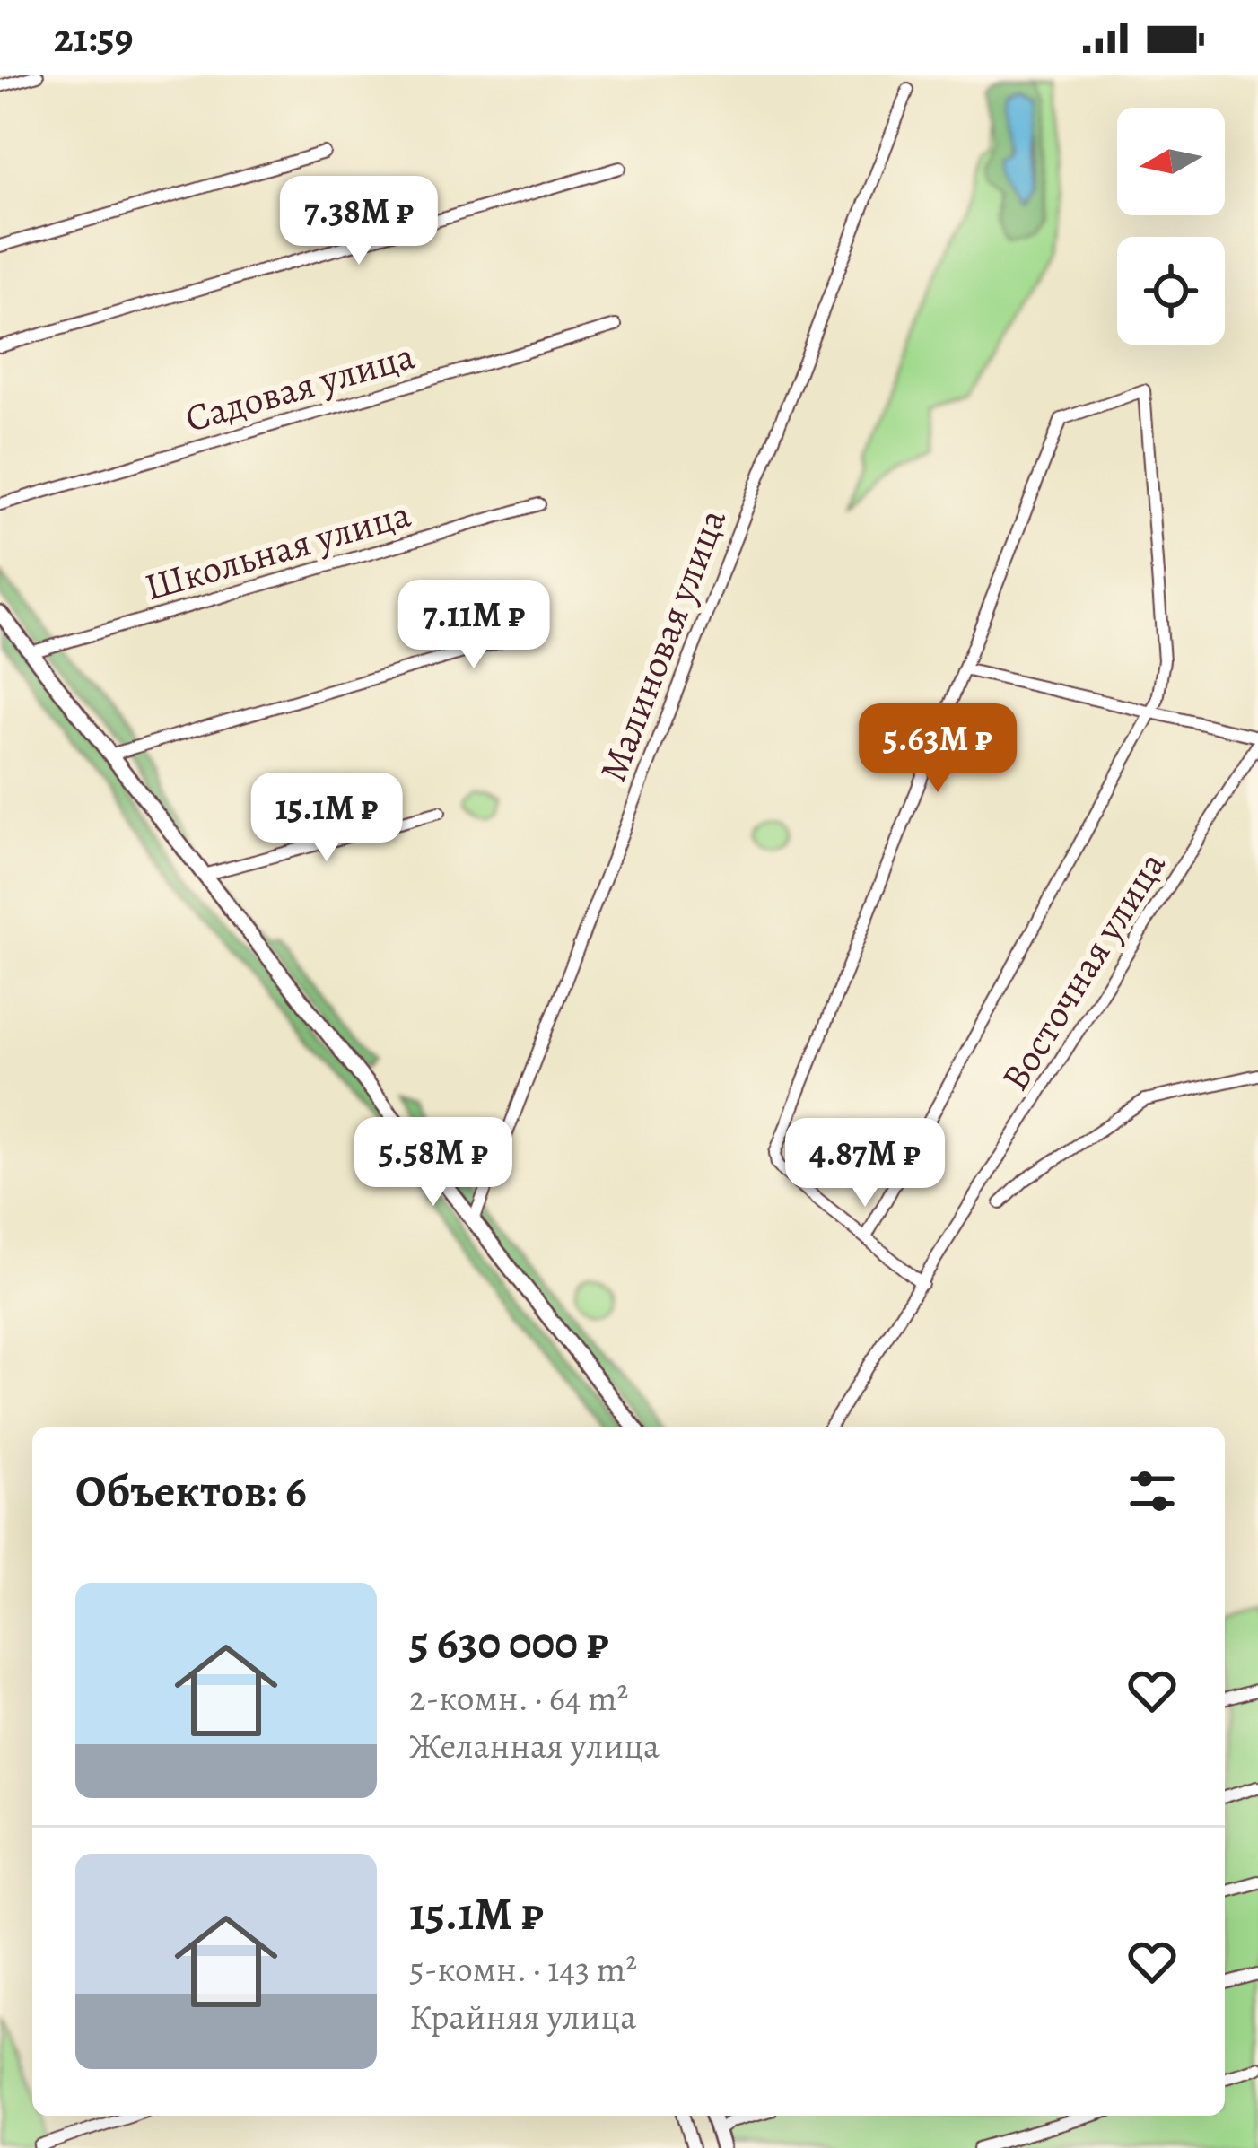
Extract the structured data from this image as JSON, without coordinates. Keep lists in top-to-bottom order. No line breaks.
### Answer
{"streets":{"street":["Садовая улица","Школьная улица","Малиновая улица","Восточная улица"]},"north":"left","page":{"status":"21:59","price":["7.38M ₽","7.11M ₽","5.63M ₽","15.1M ₽","5.58M ₽","4.87M ₽"],"heading":"Объектов: 6","list":[{"name":"5 630 000 ₽","note":"2-комн. · 64 m² · Желанная улица"},{"name":"15.1M ₽","note":"5-комн. · 143 m² · Крайняя улица"}]}}
